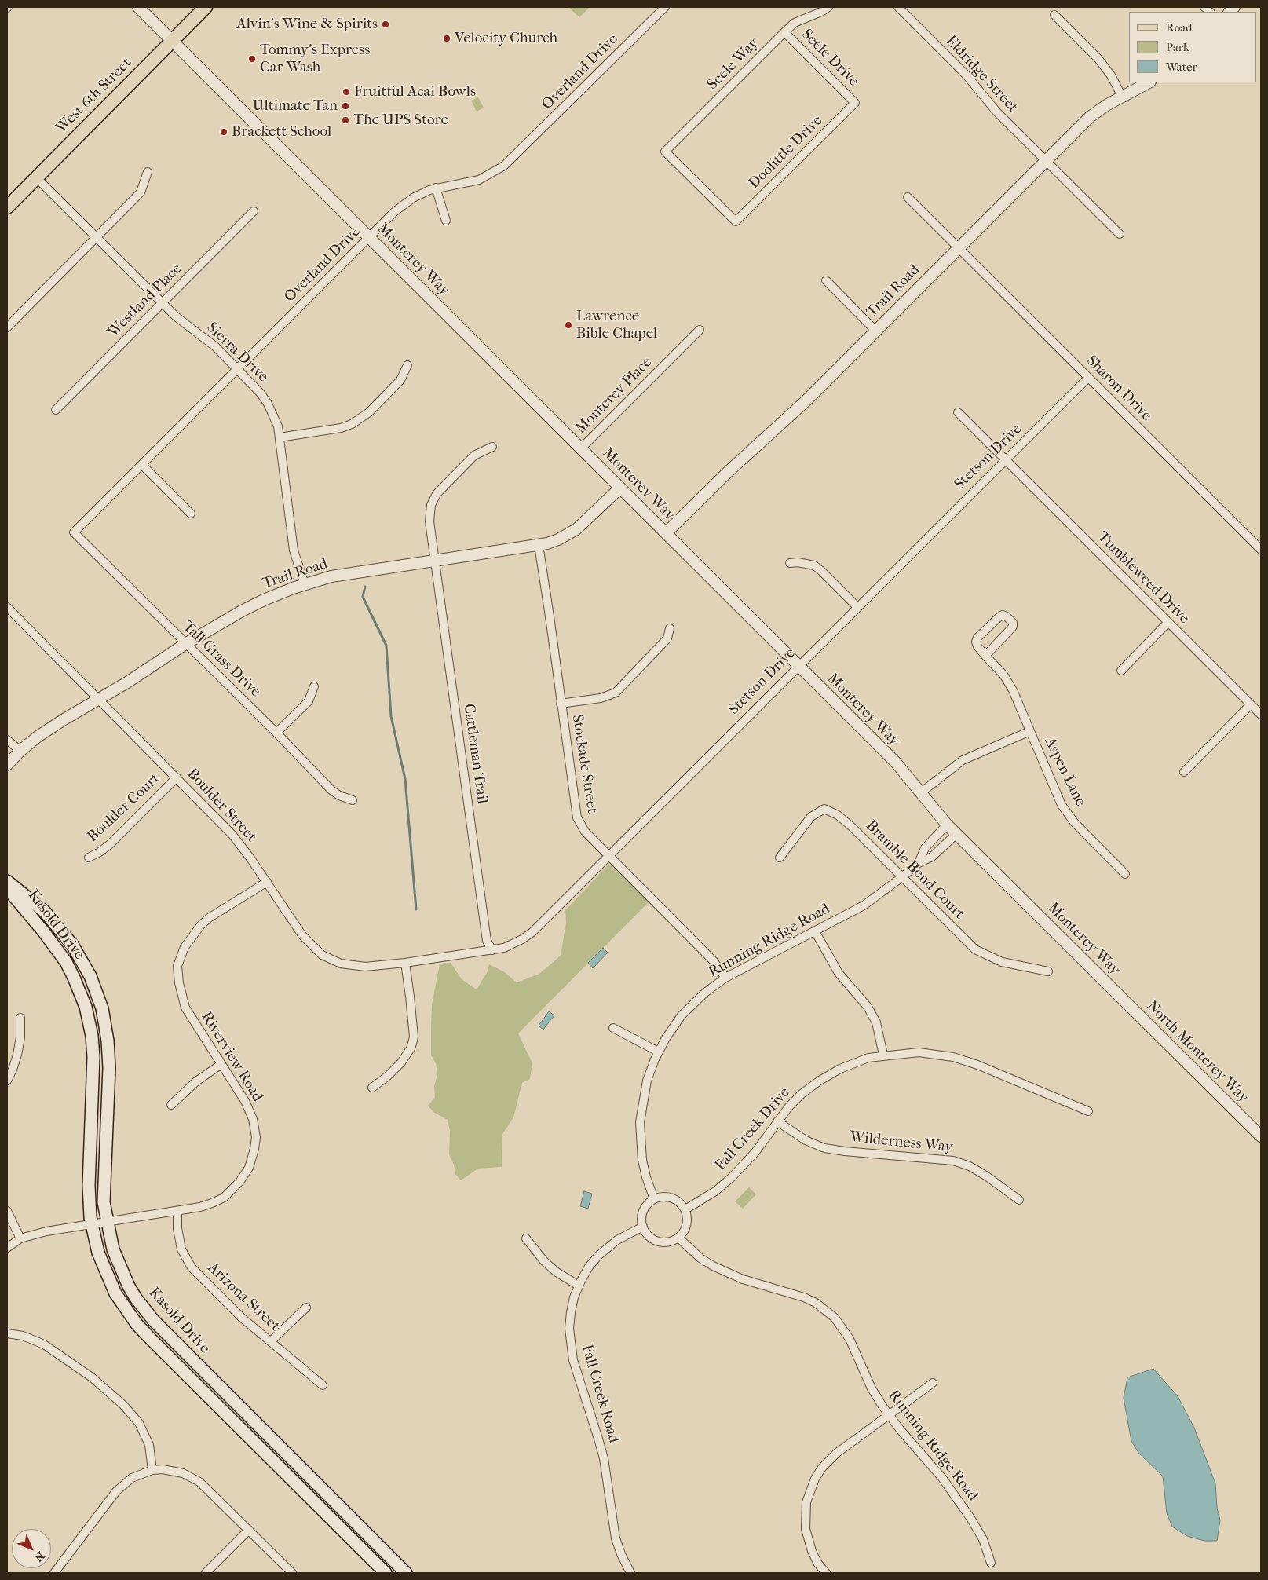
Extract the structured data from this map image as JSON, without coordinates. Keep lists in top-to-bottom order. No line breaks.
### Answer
{"streets":{"main road":["West 6th Street","Kasold Drive"],"street":["Seele Drive","Seele Way","Overland Drive","Eldridge Street","Doolittle Drive","Monterey Way","Trail Road","Westland Place","Sierra Drive","Sharon Drive","Monterey Place","Stetson Drive","Tumbleweed Drive","Tall Grass Drive","Cattleman Trail","Stockade Street","Aspen Lane","Boulder Street","Boulder Court","Bramble Bend Court","Running Ridge Road","North Monterey Way","Riverview Road","Fall Creek Drive","Wilderness Way","Arizona Street","Fall Creek Road"]},"crossings":[["Seele Drive","Seele Way"],["Seele Drive","Doolittle Drive"],["Seele Way","Doolittle Drive"],["Overland Drive","Monterey Way"],["Overland Drive","Sierra Drive"],["Overland Drive","Tall Grass Drive"],["Eldridge Street","Trail Road"],["West 6th Street","Monterey Way"],["West 6th Street","Sierra Drive"],["Monterey Way","Trail Road"],["Monterey Way","Monterey Place"],["Monterey Way","Stetson Drive"],["Monterey Way","Aspen Lane"],["Monterey Way","Running Ridge Road"],["Monterey Way","North Monterey Way"],["Trail Road","Sierra Drive"],["Trail Road","Sharon Drive"],["Trail Road","Tall Grass Drive"],["Trail Road","Cattleman Trail"],["Trail Road","Stockade Street"],["Trail Road","Boulder Street"],["Westland Place","Sierra Drive"],["Sharon Drive","Stetson Drive"],["Stetson Drive","Tumbleweed Drive"],["Stetson Drive","Cattleman Trail"],["Stetson Drive","Stockade Street"],["Stetson Drive","Boulder Street"],["Stockade Street","Running Ridge Road"],["Boulder Street","Boulder Court"],["Boulder Street","Riverview Road"],["Bramble Bend Court","Running Ridge Road"],["Kasold Drive","Riverview Road"],["Running Ridge Road","Fall Creek Drive"],["Running Ridge Road","Fall Creek Road"],["Riverview Road","Arizona Street"],["Fall Creek Drive","Wilderness Way"],["Fall Creek Drive","Fall Creek Road"]],"places":["Alvin's Wine & Spirits","Velocity Church","Tommy's Express Car Wash","Fruitful Acai Bowls","Ultimate Tan","The UPS Store","Brackett School","Lawrence Bible Chapel"],"legend":["Road","Park","Water"],"north":"bottom right"}
